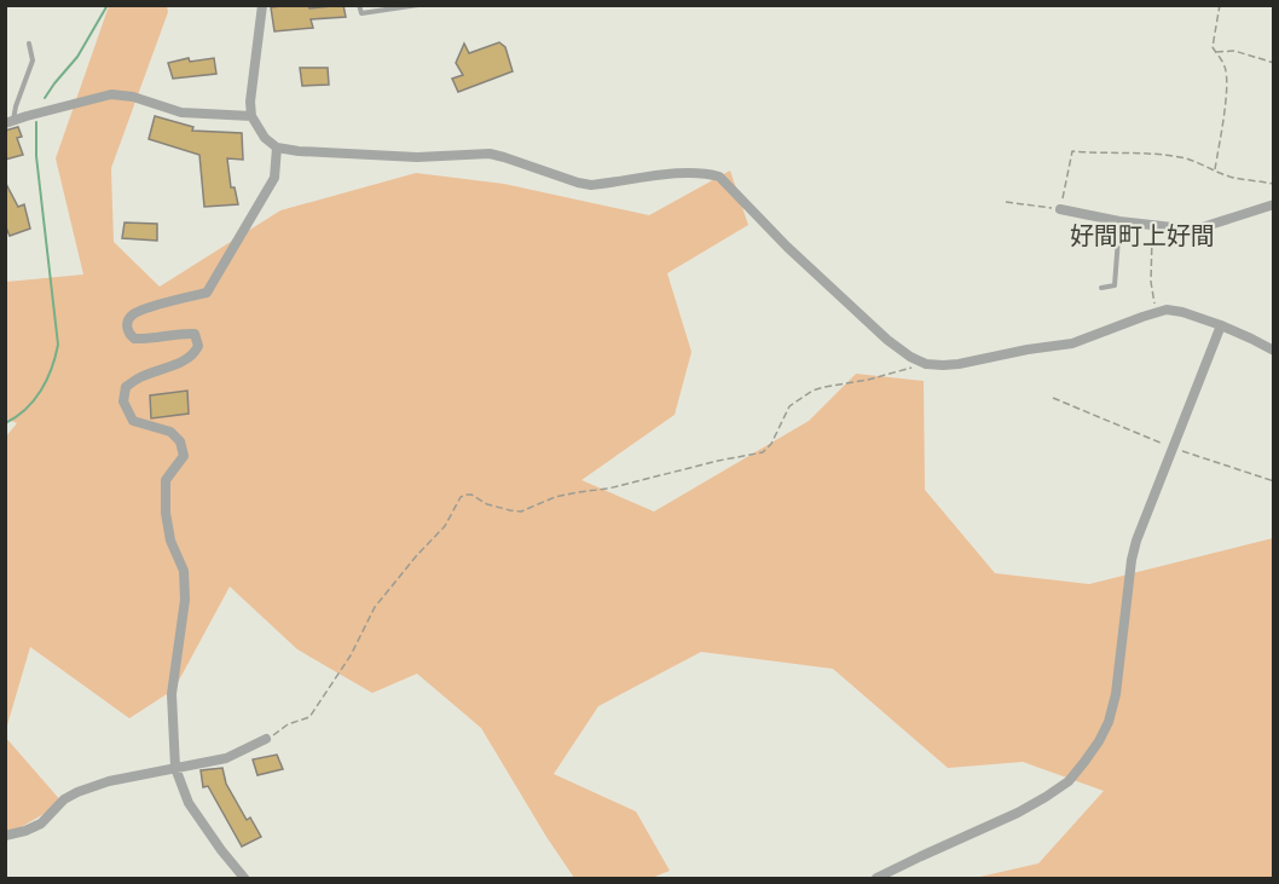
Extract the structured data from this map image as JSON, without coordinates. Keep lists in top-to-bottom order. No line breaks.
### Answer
{"districts":["好間町上好間"]}
